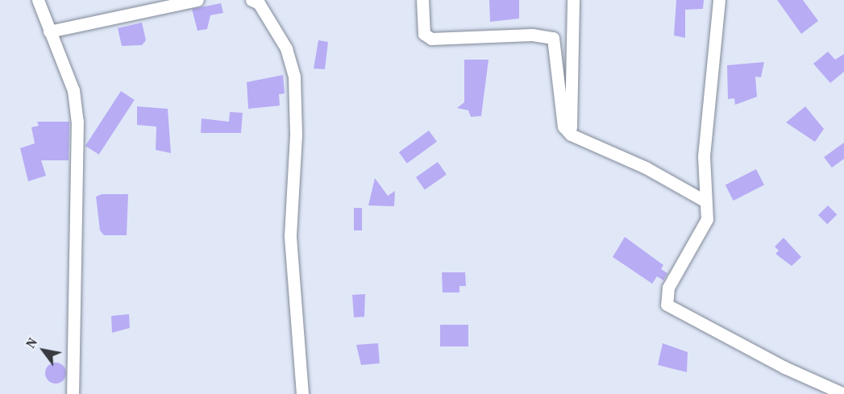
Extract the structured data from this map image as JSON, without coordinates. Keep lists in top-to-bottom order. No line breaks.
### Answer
{"north":"top left"}
